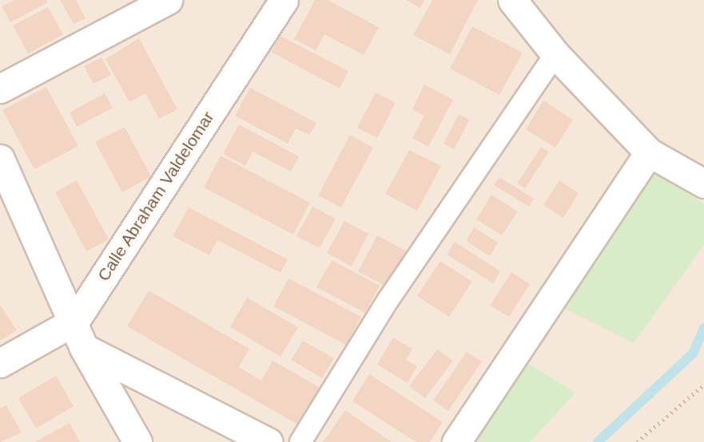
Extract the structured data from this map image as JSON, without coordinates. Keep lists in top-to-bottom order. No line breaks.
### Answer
{"streets":{"street":["Calle Abraham Valdelomar"]}}
